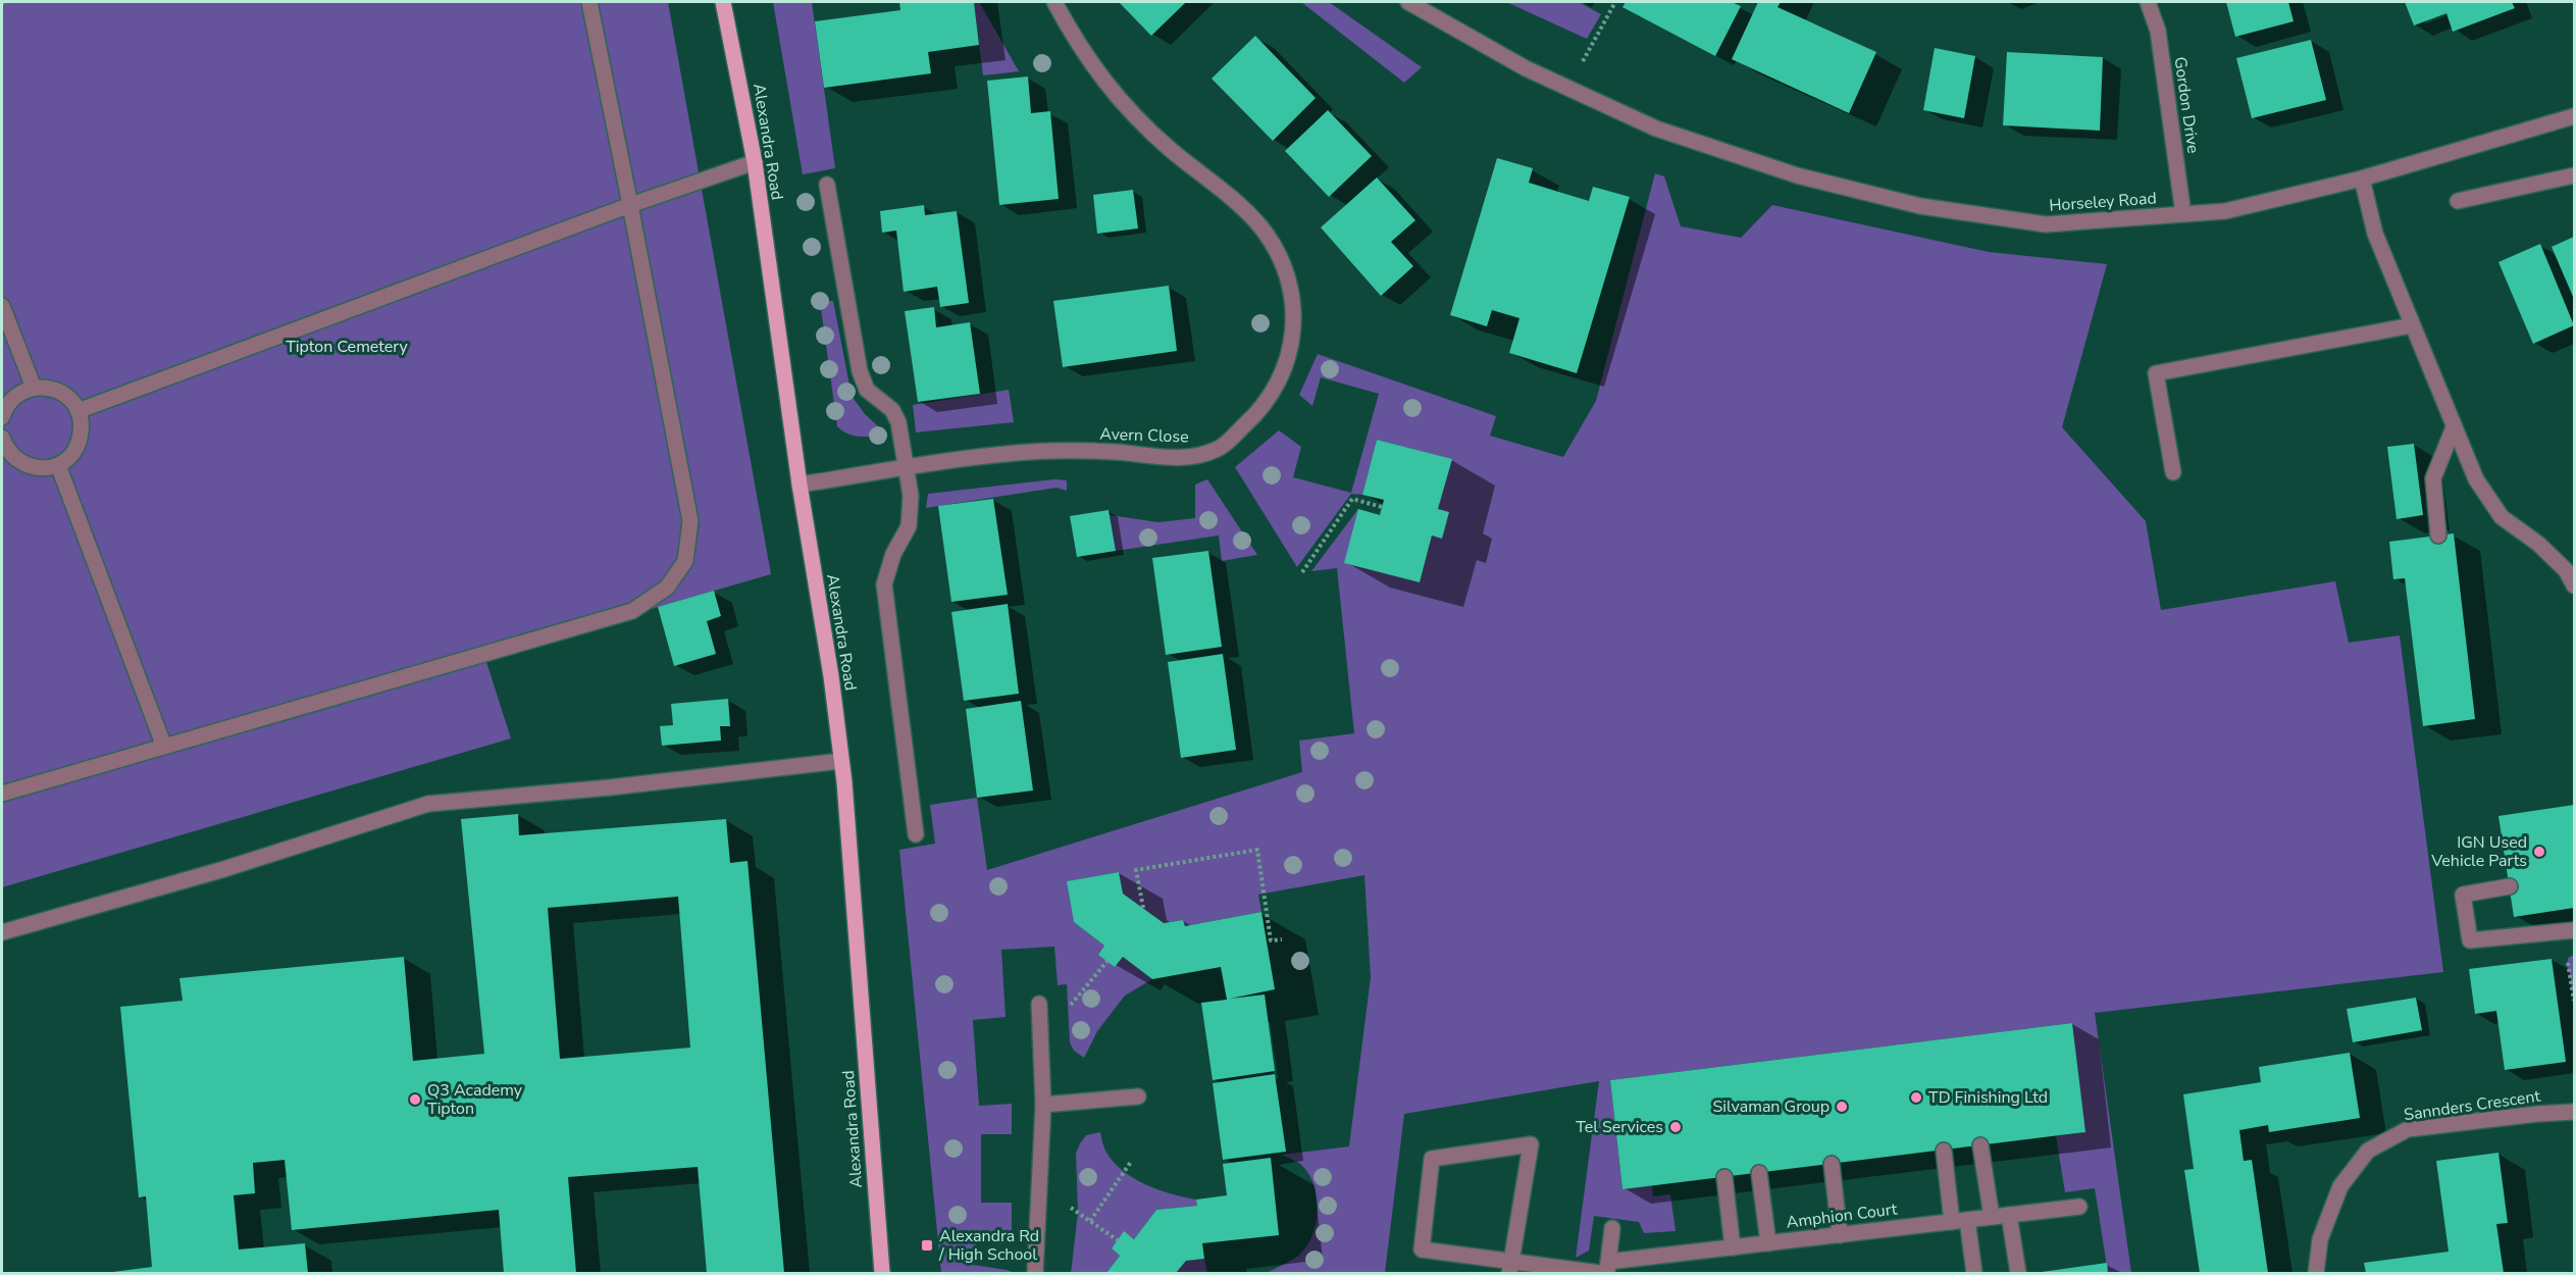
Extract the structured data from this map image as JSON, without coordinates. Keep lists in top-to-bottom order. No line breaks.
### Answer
{"streets":{"main road":["Alexandra Road"],"street":["Gordon Drive","Horseley Road","Avern Close","Sannders Crescent","Amphion Court"]},"crossings":[["Gordon Drive","Horseley Road"],["Alexandra Road","Avern Close"]],"parks":["Tipton Cemetery"],"places":{"other":["IGN Used Vehicle Parts","TD Finishing Ltd","Q3 Academy Tipton","Silvaman Group","Tel Services"],"transit":["Alexandra Rd / High School"]}}
